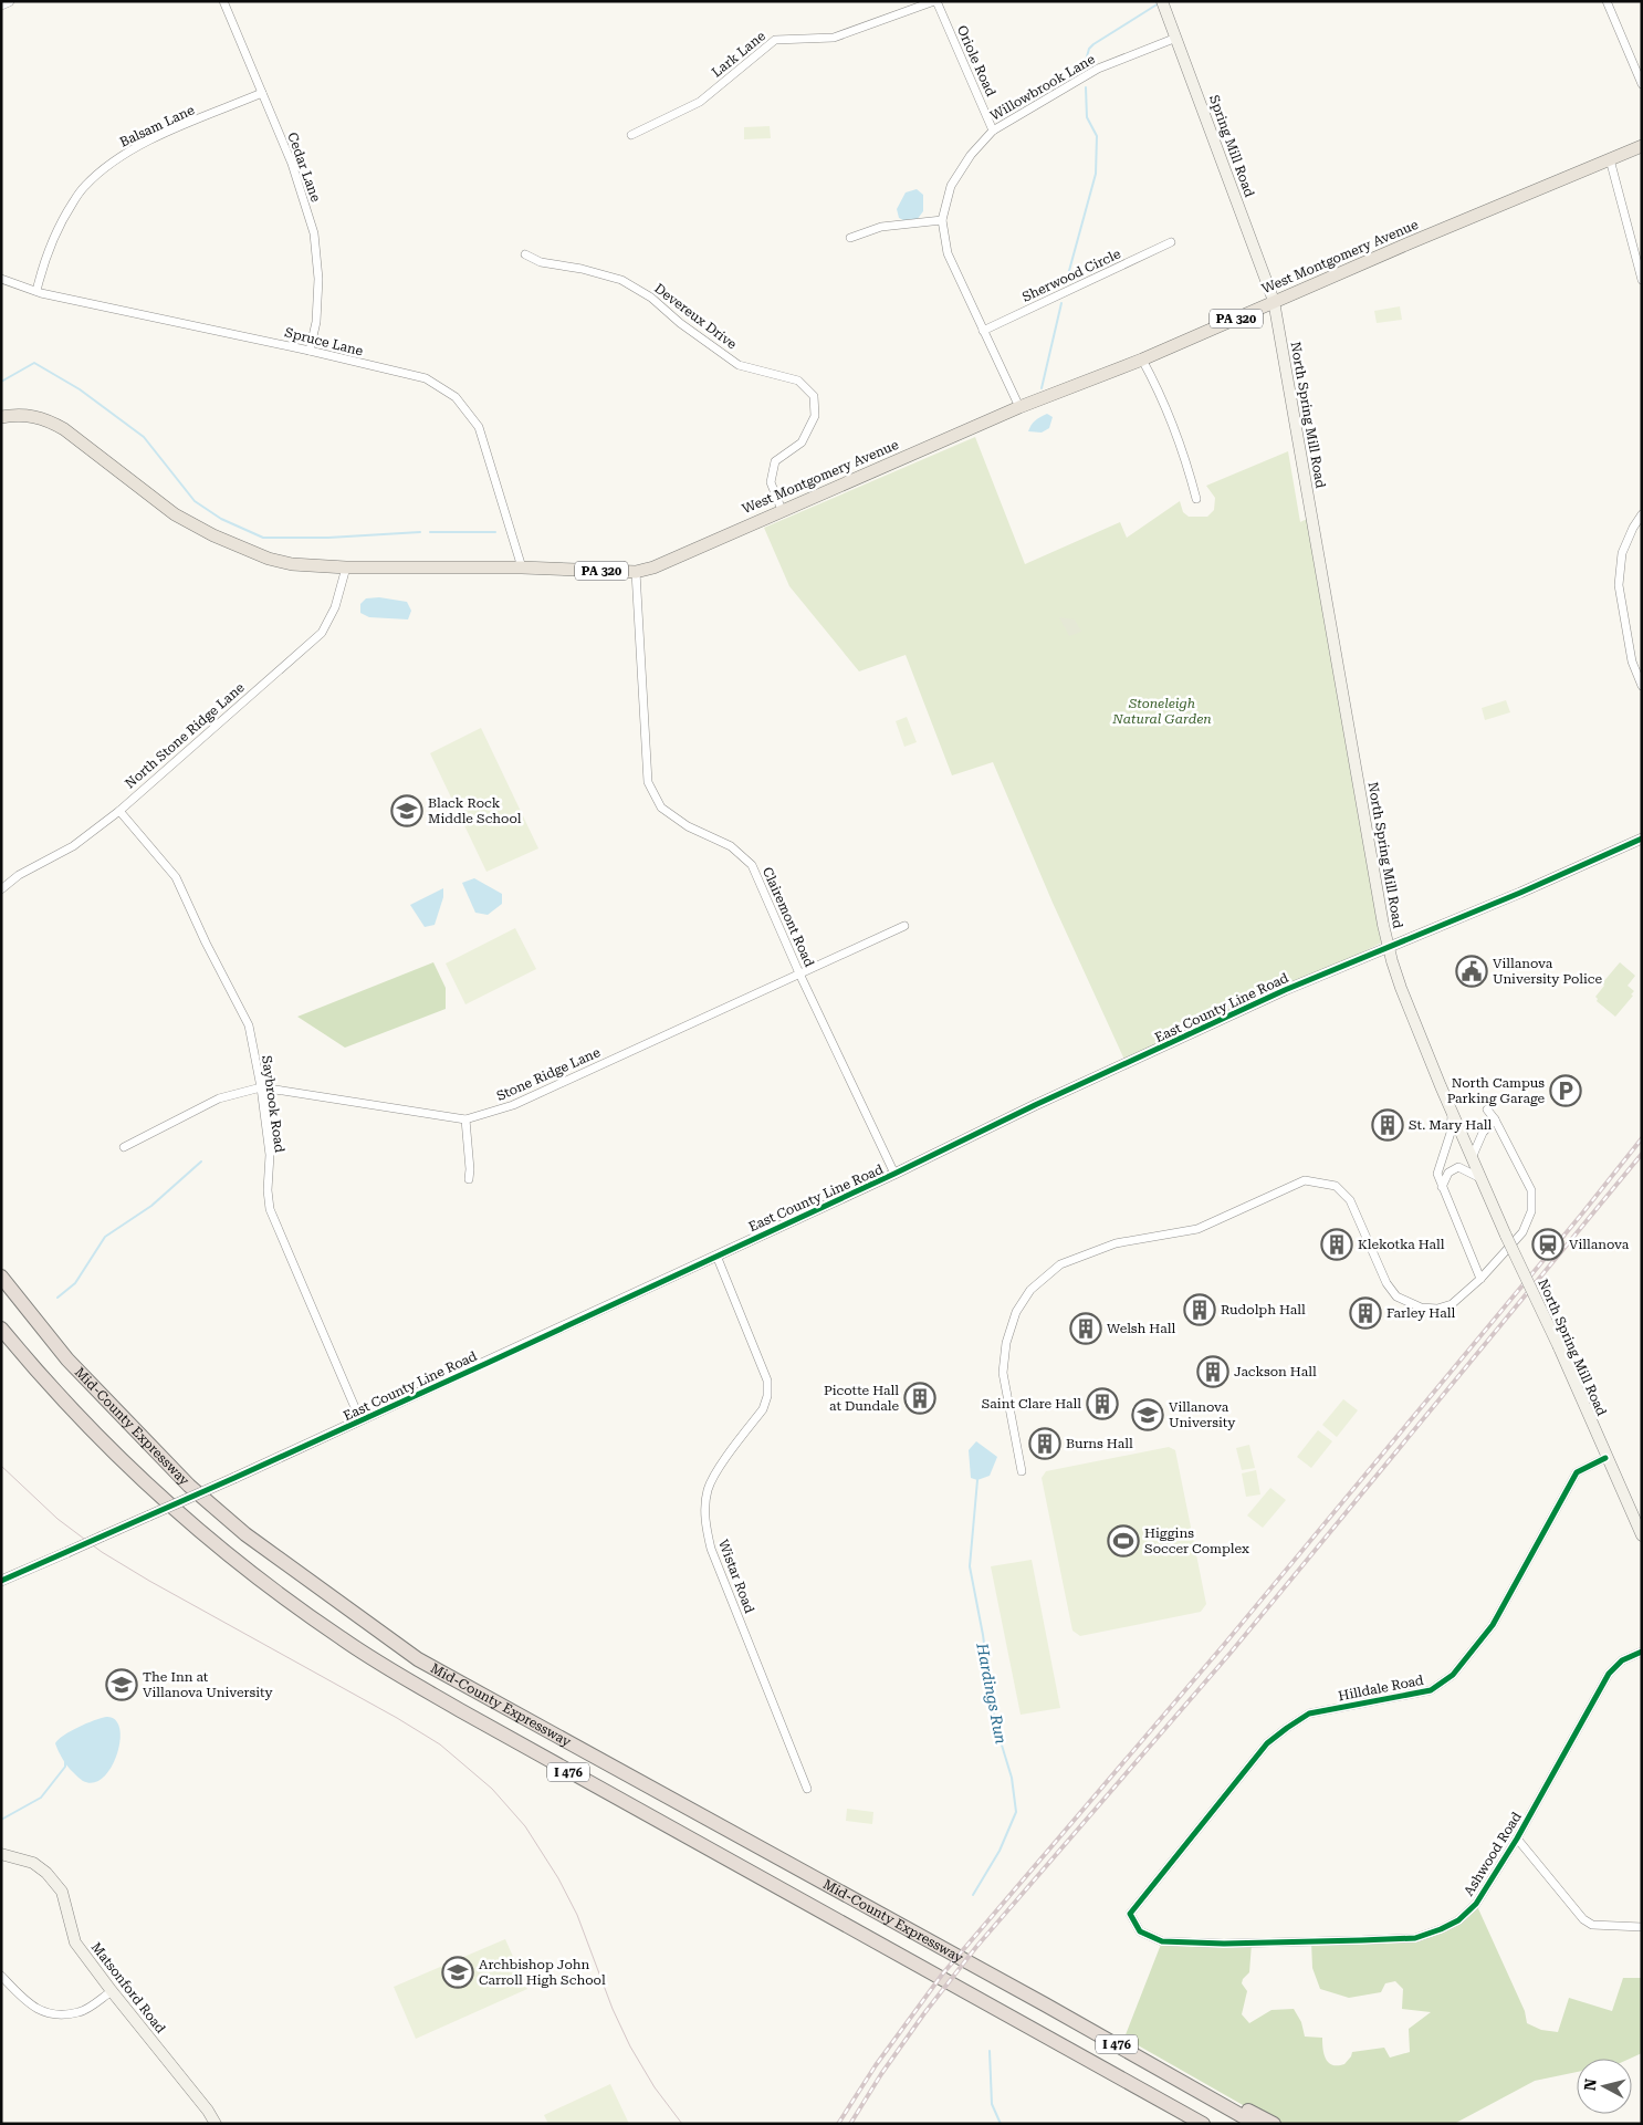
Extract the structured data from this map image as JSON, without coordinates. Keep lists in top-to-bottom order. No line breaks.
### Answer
{"streets":{"highway":["Mid-County Expressway","I 476"],"main road":["Spring Mill Road","West Montgomery Avenue","PA 320","North Spring Mill Road","Matsonford Road"],"street":["Lark Lane","Oriole Road","Willowbrook Lane","Balsam Lane","Cedar Lane","Sherwood Circle","Devereux Drive","Spruce Lane","North Stone Ridge Lane","Clairemont Road","East County Line Road","Stone Ridge Lane","Saybrook Road","Wistar Road","Hilldale Road","Ashwood Road"]},"crossings":[["Lark Lane","Oriole Road"],["Oriole Road","Willowbrook Lane"],["Willowbrook Lane","Spring Mill Road"],["Willowbrook Lane","West Montgomery Avenue"],["Willowbrook Lane","Sherwood Circle"],["Balsam Lane","Cedar Lane"],["Balsam Lane","Spruce Lane"],["Spring Mill Road","West Montgomery Avenue"],["Spring Mill Road","North Spring Mill Road"],["Cedar Lane","Spruce Lane"],["West Montgomery Avenue","Devereux Drive"],["West Montgomery Avenue","Spruce Lane"],["West Montgomery Avenue","North Spring Mill Road"],["West Montgomery Avenue","North Stone Ridge Lane"],["West Montgomery Avenue","Clairemont Road"],["North Spring Mill Road","East County Line Road"],["North Spring Mill Road","Hilldale Road"],["North Stone Ridge Lane","Saybrook Road"],["Clairemont Road","East County Line Road"],["Clairemont Road","Stone Ridge Lane"],["East County Line Road","Saybrook Road"],["East County Line Road","Wistar Road"],["Stone Ridge Lane","Saybrook Road"],["Hilldale Road","Ashwood Road"]],"water":["Hardings Run"],"parks":["Stoneleigh Natural Garden"],"places":{"school or university":["Black Rock Middle School","Villanova University","The Inn at Villanova University","Archbishop John Carroll High School"],"public building":["Villanova University Police"],"parking":["North Campus Parking Garage"],"building":["St. Mary Hall","Klekotka Hall","Rudolph Hall","Farley Hall","Welsh Hall","Jackson Hall","Picotte Hall at Dundale","Saint Clare Hall","Burns Hall"],"station":["Villanova"],"sports":["Higgins Soccer Complex"]},"north":"left"}
